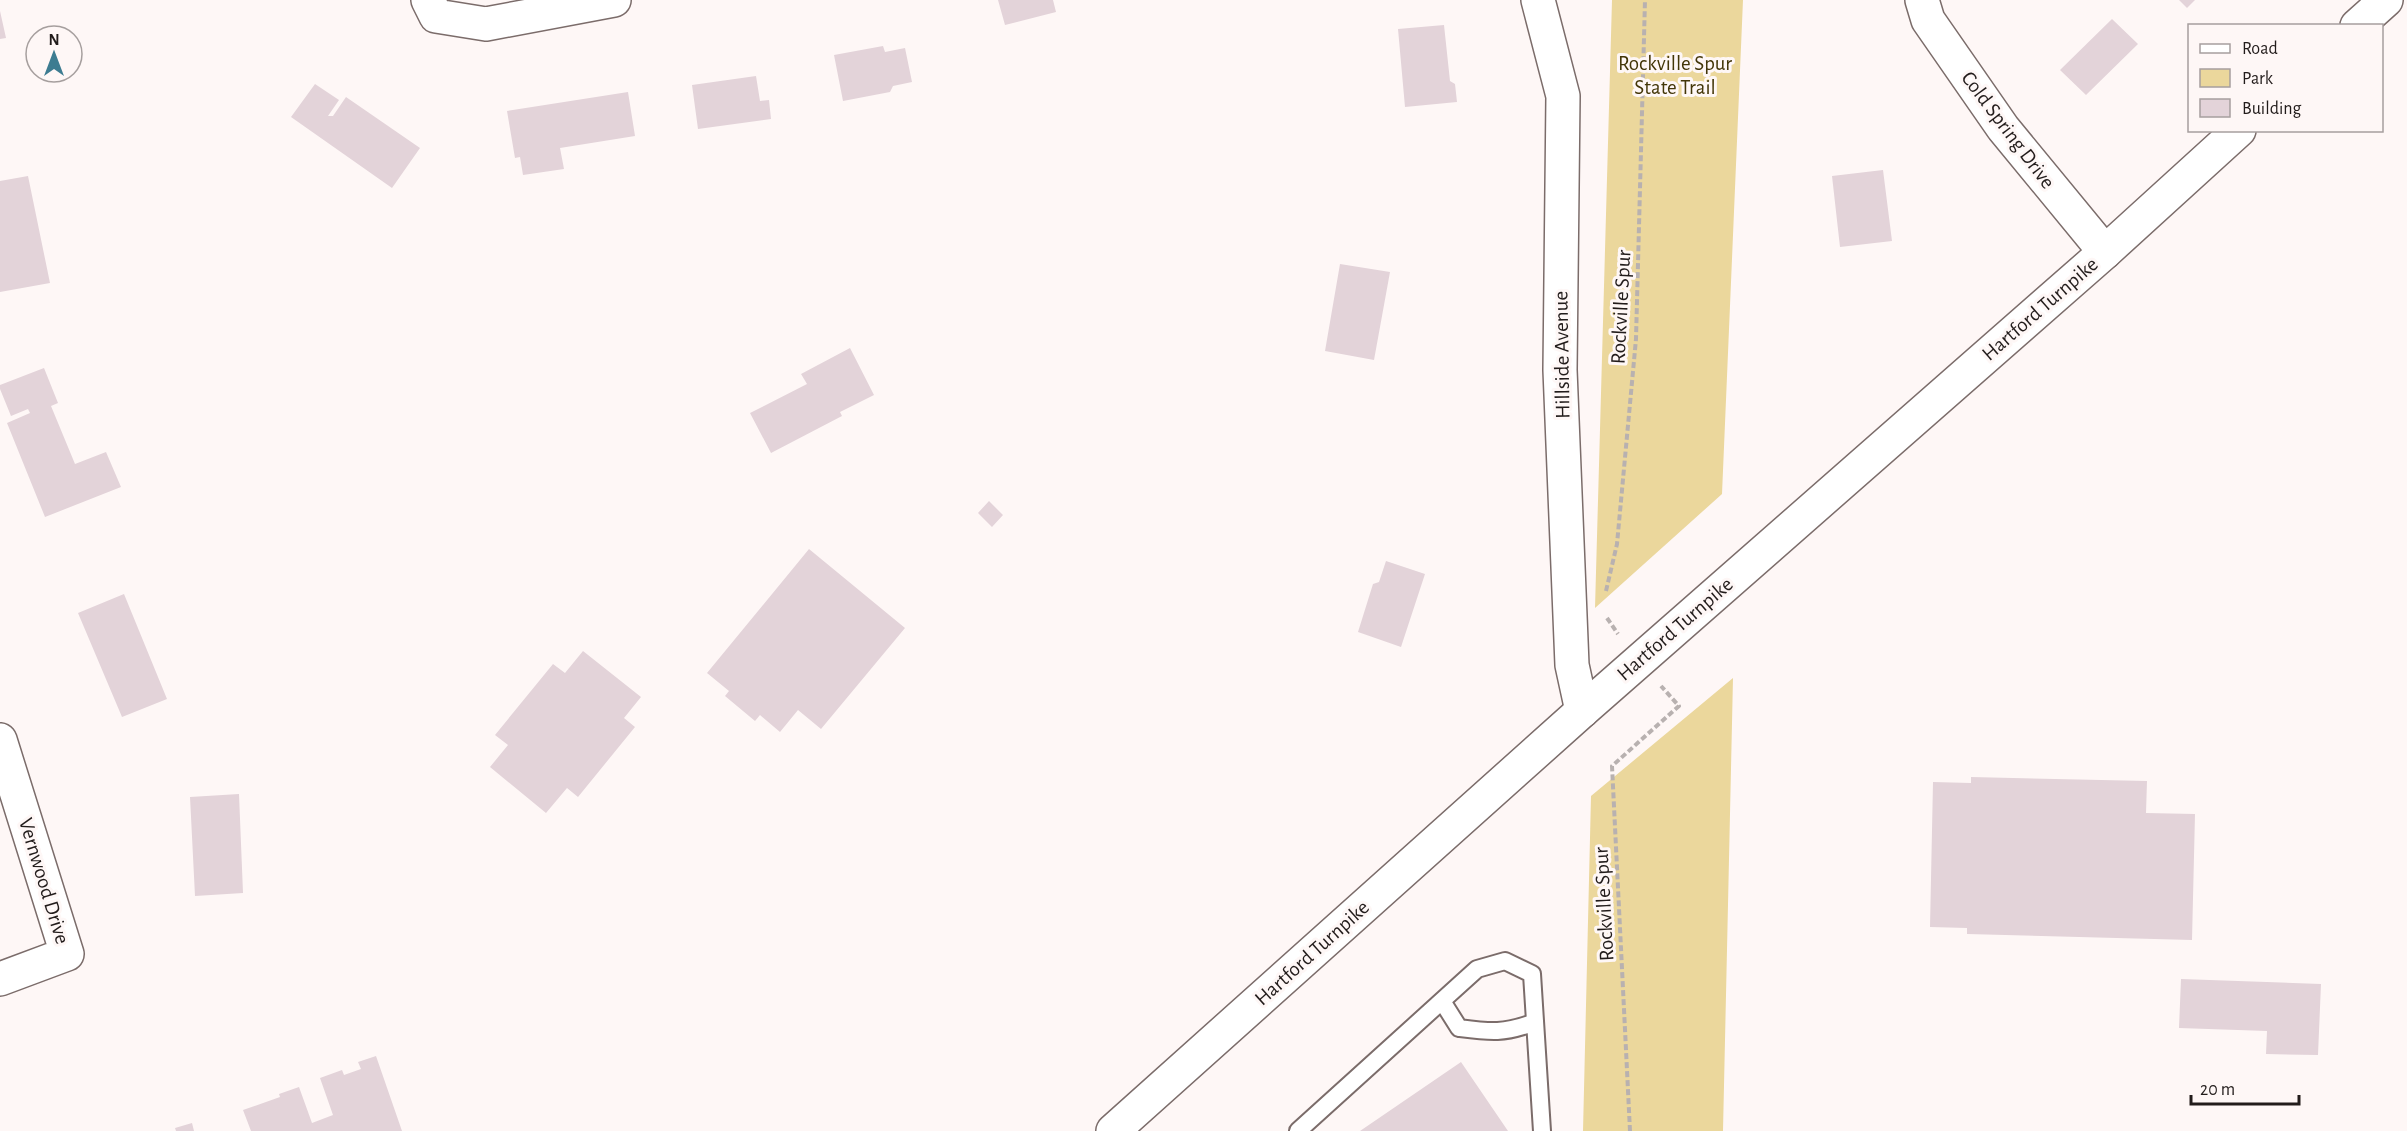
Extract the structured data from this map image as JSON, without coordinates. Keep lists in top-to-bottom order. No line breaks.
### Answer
{"streets":{"main road":["Cold Spring Drive","Hartford Turnpike","Hillside Avenue","Vernwood Drive"],"path":["Rockville Spur"]},"crossings":[["Cold Spring Drive","Hartford Turnpike"],["Hartford Turnpike","Hillside Avenue"]],"parks":["Rockville Spur State Trail"],"legend":["Road","Park","Building"],"scale_bar":"20 m","north":"top"}
